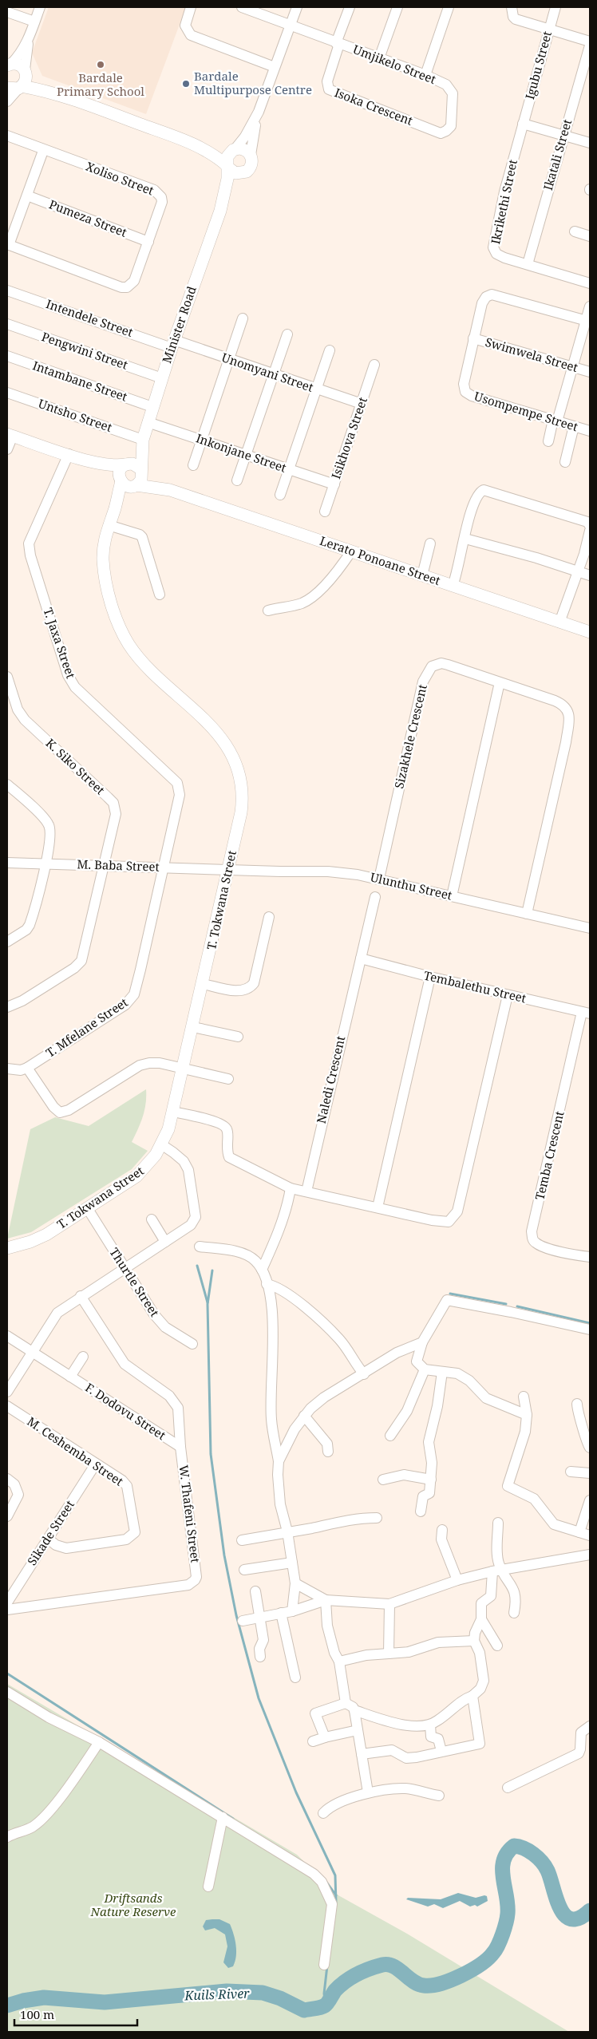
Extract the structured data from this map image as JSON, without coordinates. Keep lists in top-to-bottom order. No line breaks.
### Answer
{"streets":{"street":["Umjikelo Street","Igubu Street","Isoka Crescent","Ikatali Street","Xoliso Street","Ikrikethi Street","Pumeza Street","Intendele Street","Minister Road","Pengwini Street","Swimwela Street","Unomyani Street","Intambane Street","Usompempe Street","Untsho Street","Isikhova Street","Inkonjane Street","Lerato Ponoane Street","T. Jaxa Street","Sizakhele Crescent","K. Siko Street","M. Baba Street","Ulunthu Street","T. Tokwana Street","Tembalethu Street","T. Mfelane Street","Naledi Crescent","Temba Crescent","Thurtle Street","F. Dodovu Street","M. Ceshemba Street","W. Thafeni Street","Sikade Street"]},"crossings":[["Umjikelo Street","Isoka Crescent"],["Igubu Street","Ikrikethi Street"],["Ikatali Street","Ikrikethi Street"],["Xoliso Street","Pumeza Street"],["Intendele Street","Minister Road"],["Intendele Street","Unomyani Street"],["Minister Road","Pengwini Street"],["Minister Road","Unomyani Street"],["Minister Road","Intambane Street"],["Minister Road","Untsho Street"],["Minister Road","Inkonjane Street"],["Minister Road","Lerato Ponoane Street"],["Minister Road","T. Tokwana Street"],["Swimwela Street","Usompempe Street"],["Unomyani Street","Isikhova Street"],["Isikhova Street","Inkonjane Street"],["Lerato Ponoane Street","T. Tokwana Street"],["T. Jaxa Street","M. Baba Street"],["T. Jaxa Street","T. Mfelane Street"],["Sizakhele Crescent","Ulunthu Street"],["K. Siko Street","M. Baba Street"],["M. Baba Street","Ulunthu Street"],["M. Baba Street","T. Tokwana Street"],["M. Baba Street","T. Mfelane Street"],["Ulunthu Street","T. Tokwana Street"],["T. Tokwana Street","Thurtle Street"],["Tembalethu Street","Naledi Crescent"],["Tembalethu Street","Temba Crescent"],["F. Dodovu Street","W. Thafeni Street"],["M. Ceshemba Street","Sikade Street"]],"water":["Kuils River"],"parks":["Driftsands Nature Reserve"],"places":["Bardale Primary School","Bardale Multipurpose Centre"],"scale_bar":"100 m"}
